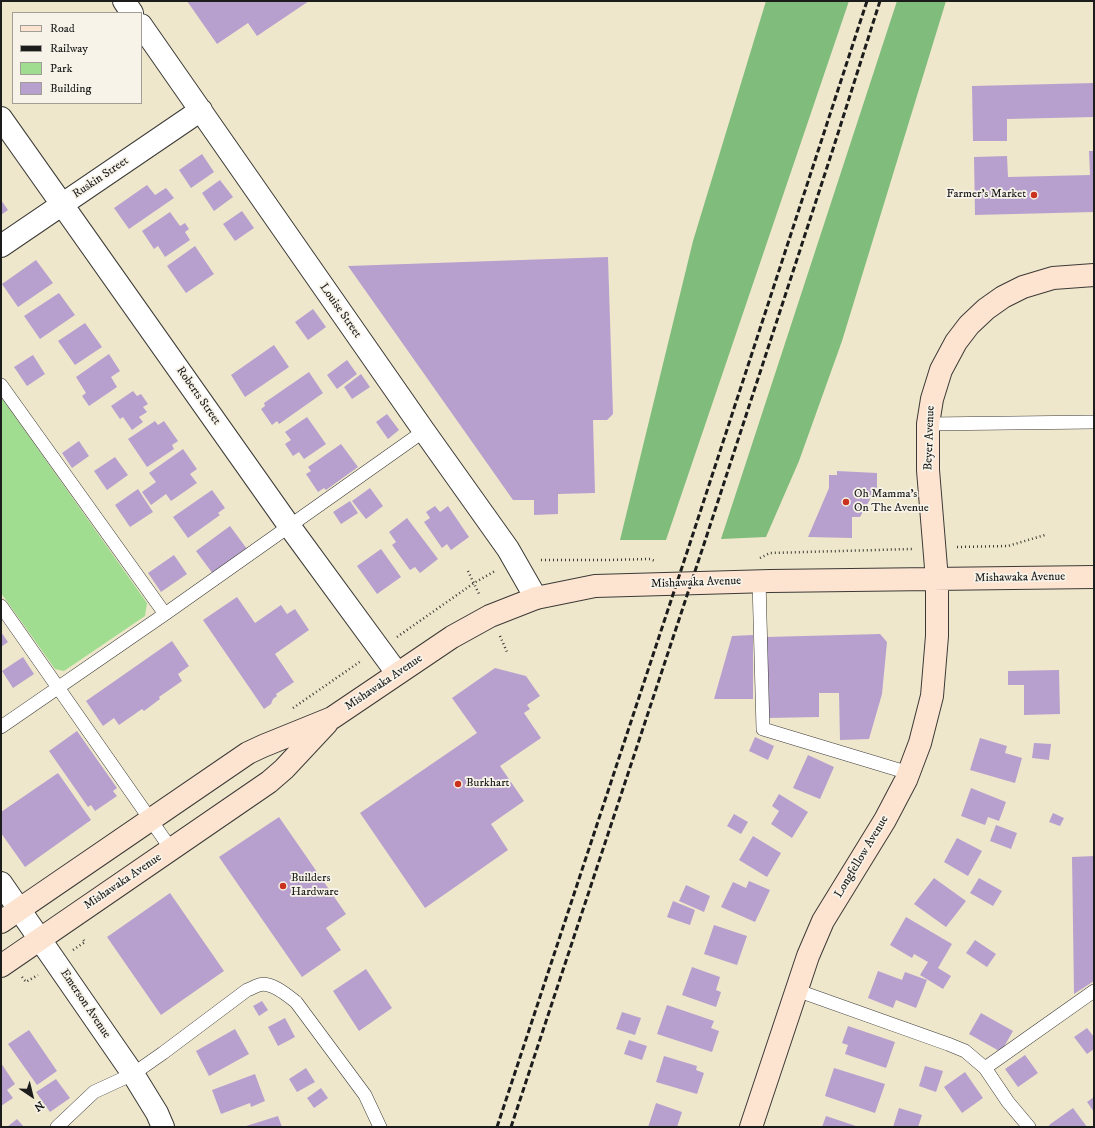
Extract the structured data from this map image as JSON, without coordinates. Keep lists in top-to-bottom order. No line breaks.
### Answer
{"streets":{"main road":["Beyer Avenue","Mishawaka Avenue","Longfellow Avenue"],"street":["Ruskin Street","Louise Street","Roberts Street","Emerson Avenue"]},"crossings":[["Ruskin Street","Louise Street"],["Ruskin Street","Roberts Street"],["Louise Street","Mishawaka Avenue"],["Roberts Street","Mishawaka Avenue"],["Beyer Avenue","Mishawaka Avenue"],["Beyer Avenue","Longfellow Avenue"],["Mishawaka Avenue","Longfellow Avenue"],["Mishawaka Avenue","Emerson Avenue"]],"places":["Farmer's Market","Oh Mamma's On The Avenue","Burkhart","Builders Hardware"],"legend":["Road","Railway","Park","Building"],"north":"bottom right"}
